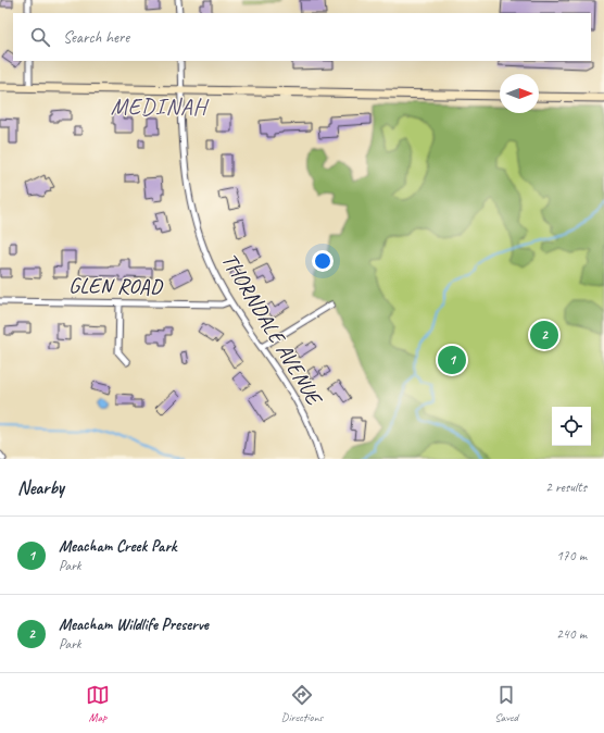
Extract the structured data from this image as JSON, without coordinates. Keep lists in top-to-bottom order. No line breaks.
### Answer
{"streets":{"street":["GLEN ROAD","THORNDALE AVENUE"]},"crossings":[["GLEN ROAD","THORNDALE AVENUE"]],"districts":["MEDINAH"],"north":"right","page":{"search":"Search here","pins":["2","1"],"heading":["Nearby","2 results"],"list":[{"mark":"1","name":"Meacham Creek Park","note":"Park","value":"170 m"},{"mark":"2","name":"Meacham Wildlife Preserve","note":"Park","value":"240 m"}],"nav":["Map","Directions","Saved"]}}
